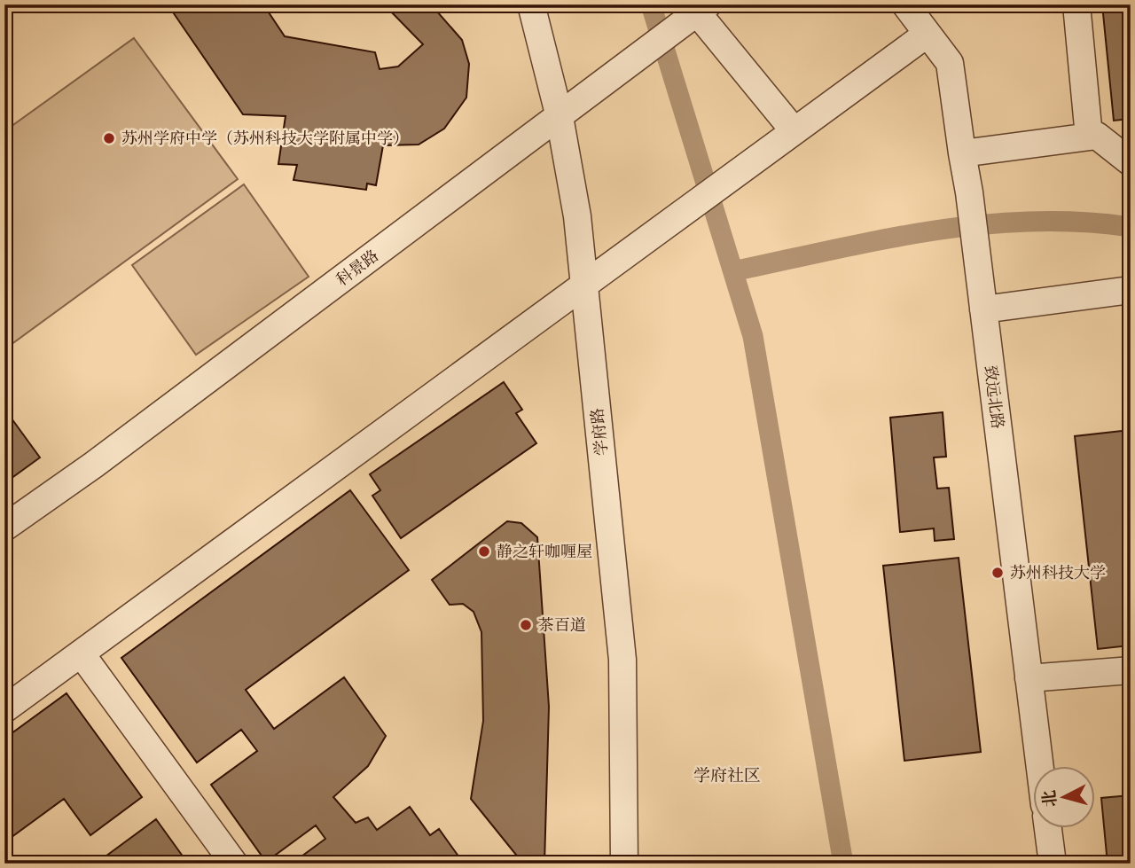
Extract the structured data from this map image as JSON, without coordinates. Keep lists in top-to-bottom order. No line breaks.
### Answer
{"streets":{"street":["科景路","致远北路","学府路"]},"crossings":[["科景路","学府路"]],"districts":["学府社区"],"places":["苏州学府中学（苏州科技大学附属中学）","静之轩咖喱屋","苏州科技大学","茶百道"],"north":"left"}
